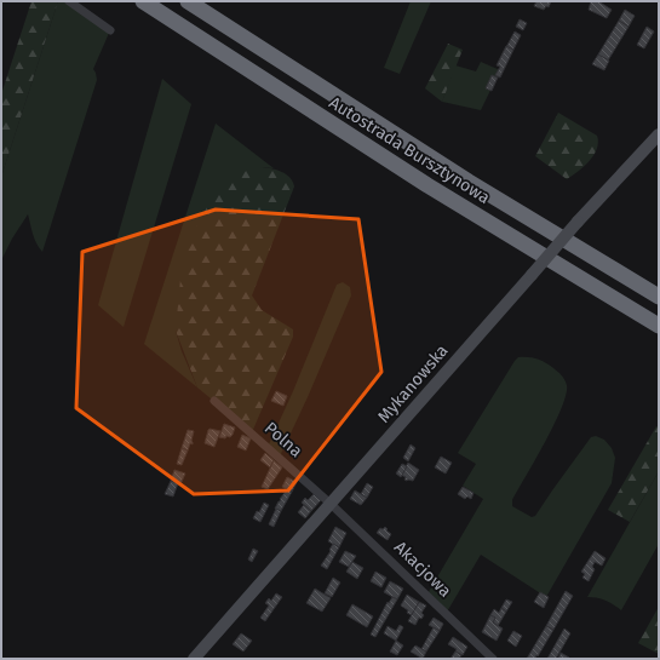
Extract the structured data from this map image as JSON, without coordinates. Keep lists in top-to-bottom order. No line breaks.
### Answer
{"streets":{"highway":["Autostrada Bursztynowa"],"main road":["Mykanowska"],"street":["Polna","Akacjowa"]},"crossings":[["Mykanowska","Polna"],["Mykanowska","Akacjowa"],["Polna","Akacjowa"]]}
